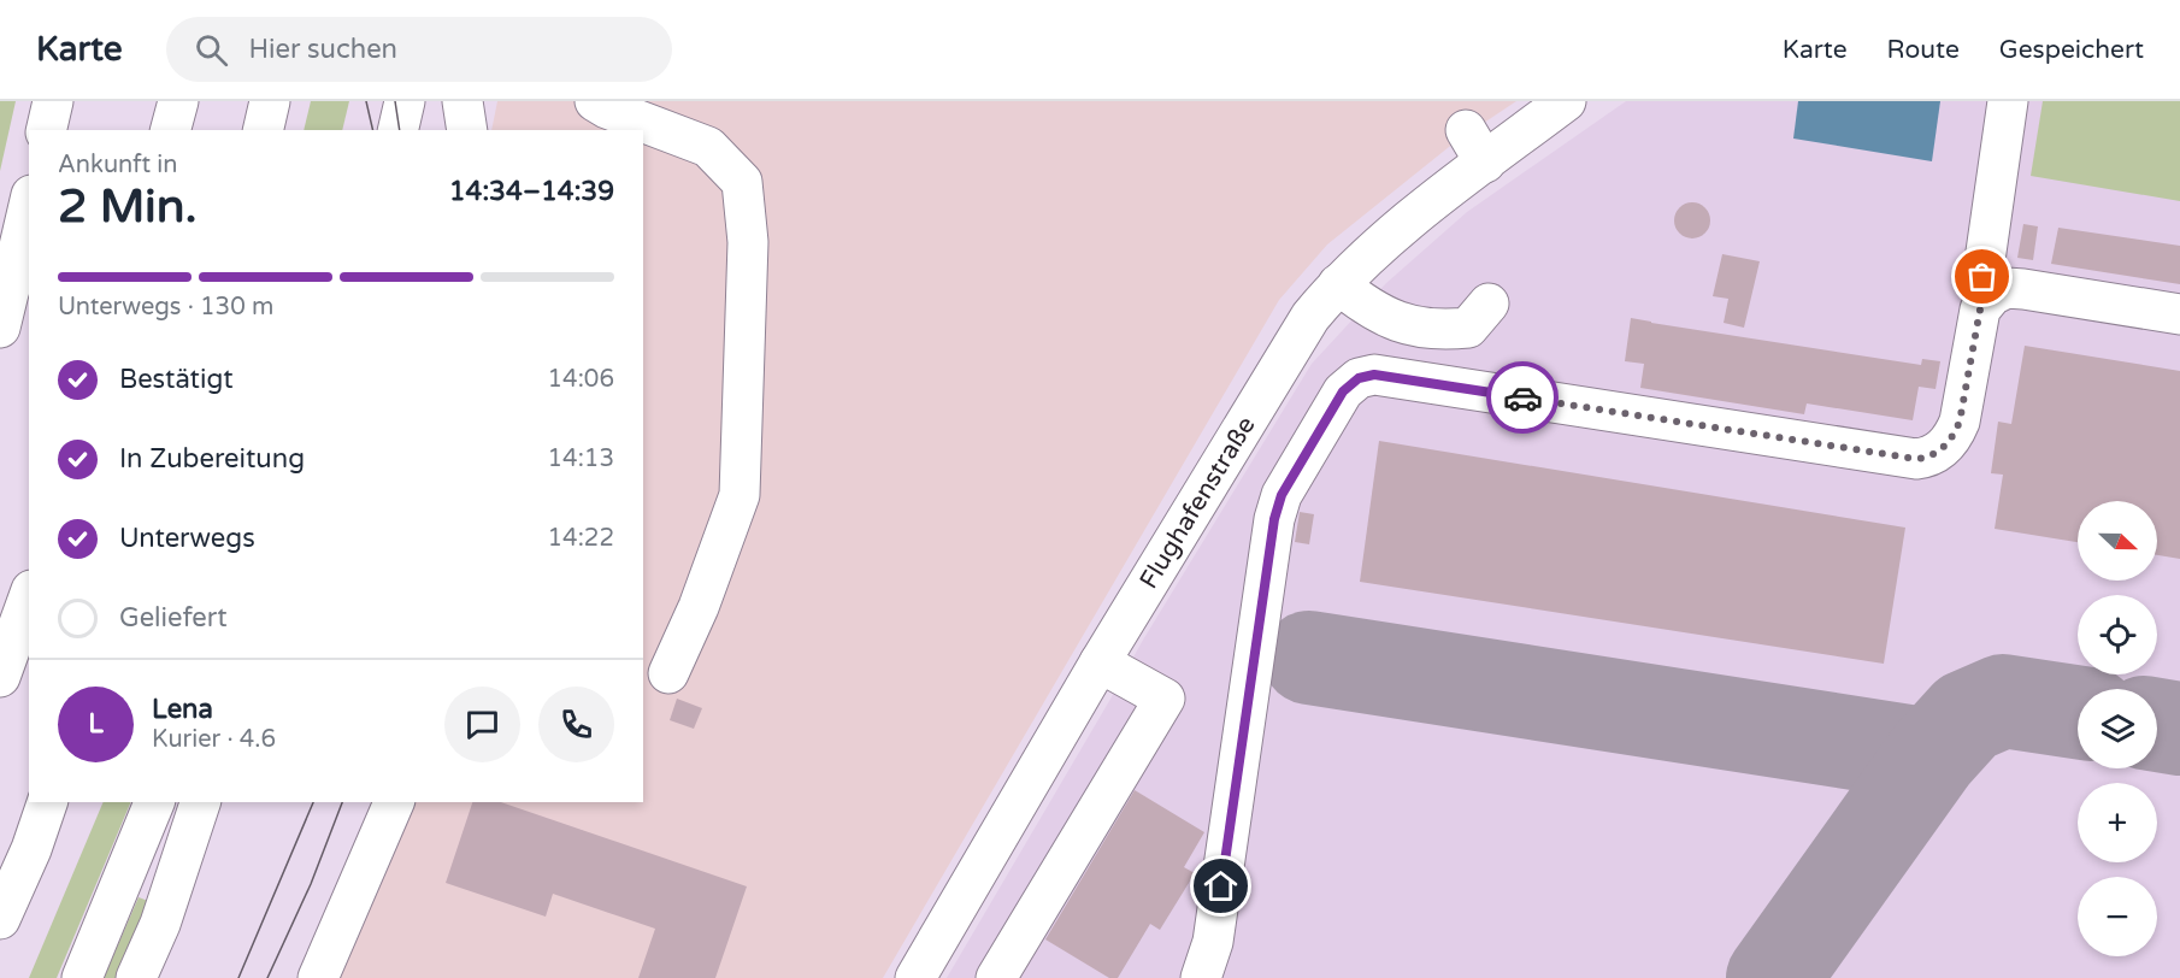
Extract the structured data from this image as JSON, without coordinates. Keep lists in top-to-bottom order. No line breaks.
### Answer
{"streets":{"main road":["Flughafenstraße"]},"north":"right","page":{"header":"Karte","search":"Hier suchen","nav":["Karte","Route","Gespeichert"],"heading":["2 Min.","Ankunft in","14:34–14:39"],"panel":["Lena","Kurier · 4.6"],"bar":"Unterwegs · 130 m","list":[["Bestätigt","14:06"],["In Zubereitung","14:13"],["Unterwegs","14:22"],"Geliefert"],"map_buttons":["+","−"],"round":"L"}}
